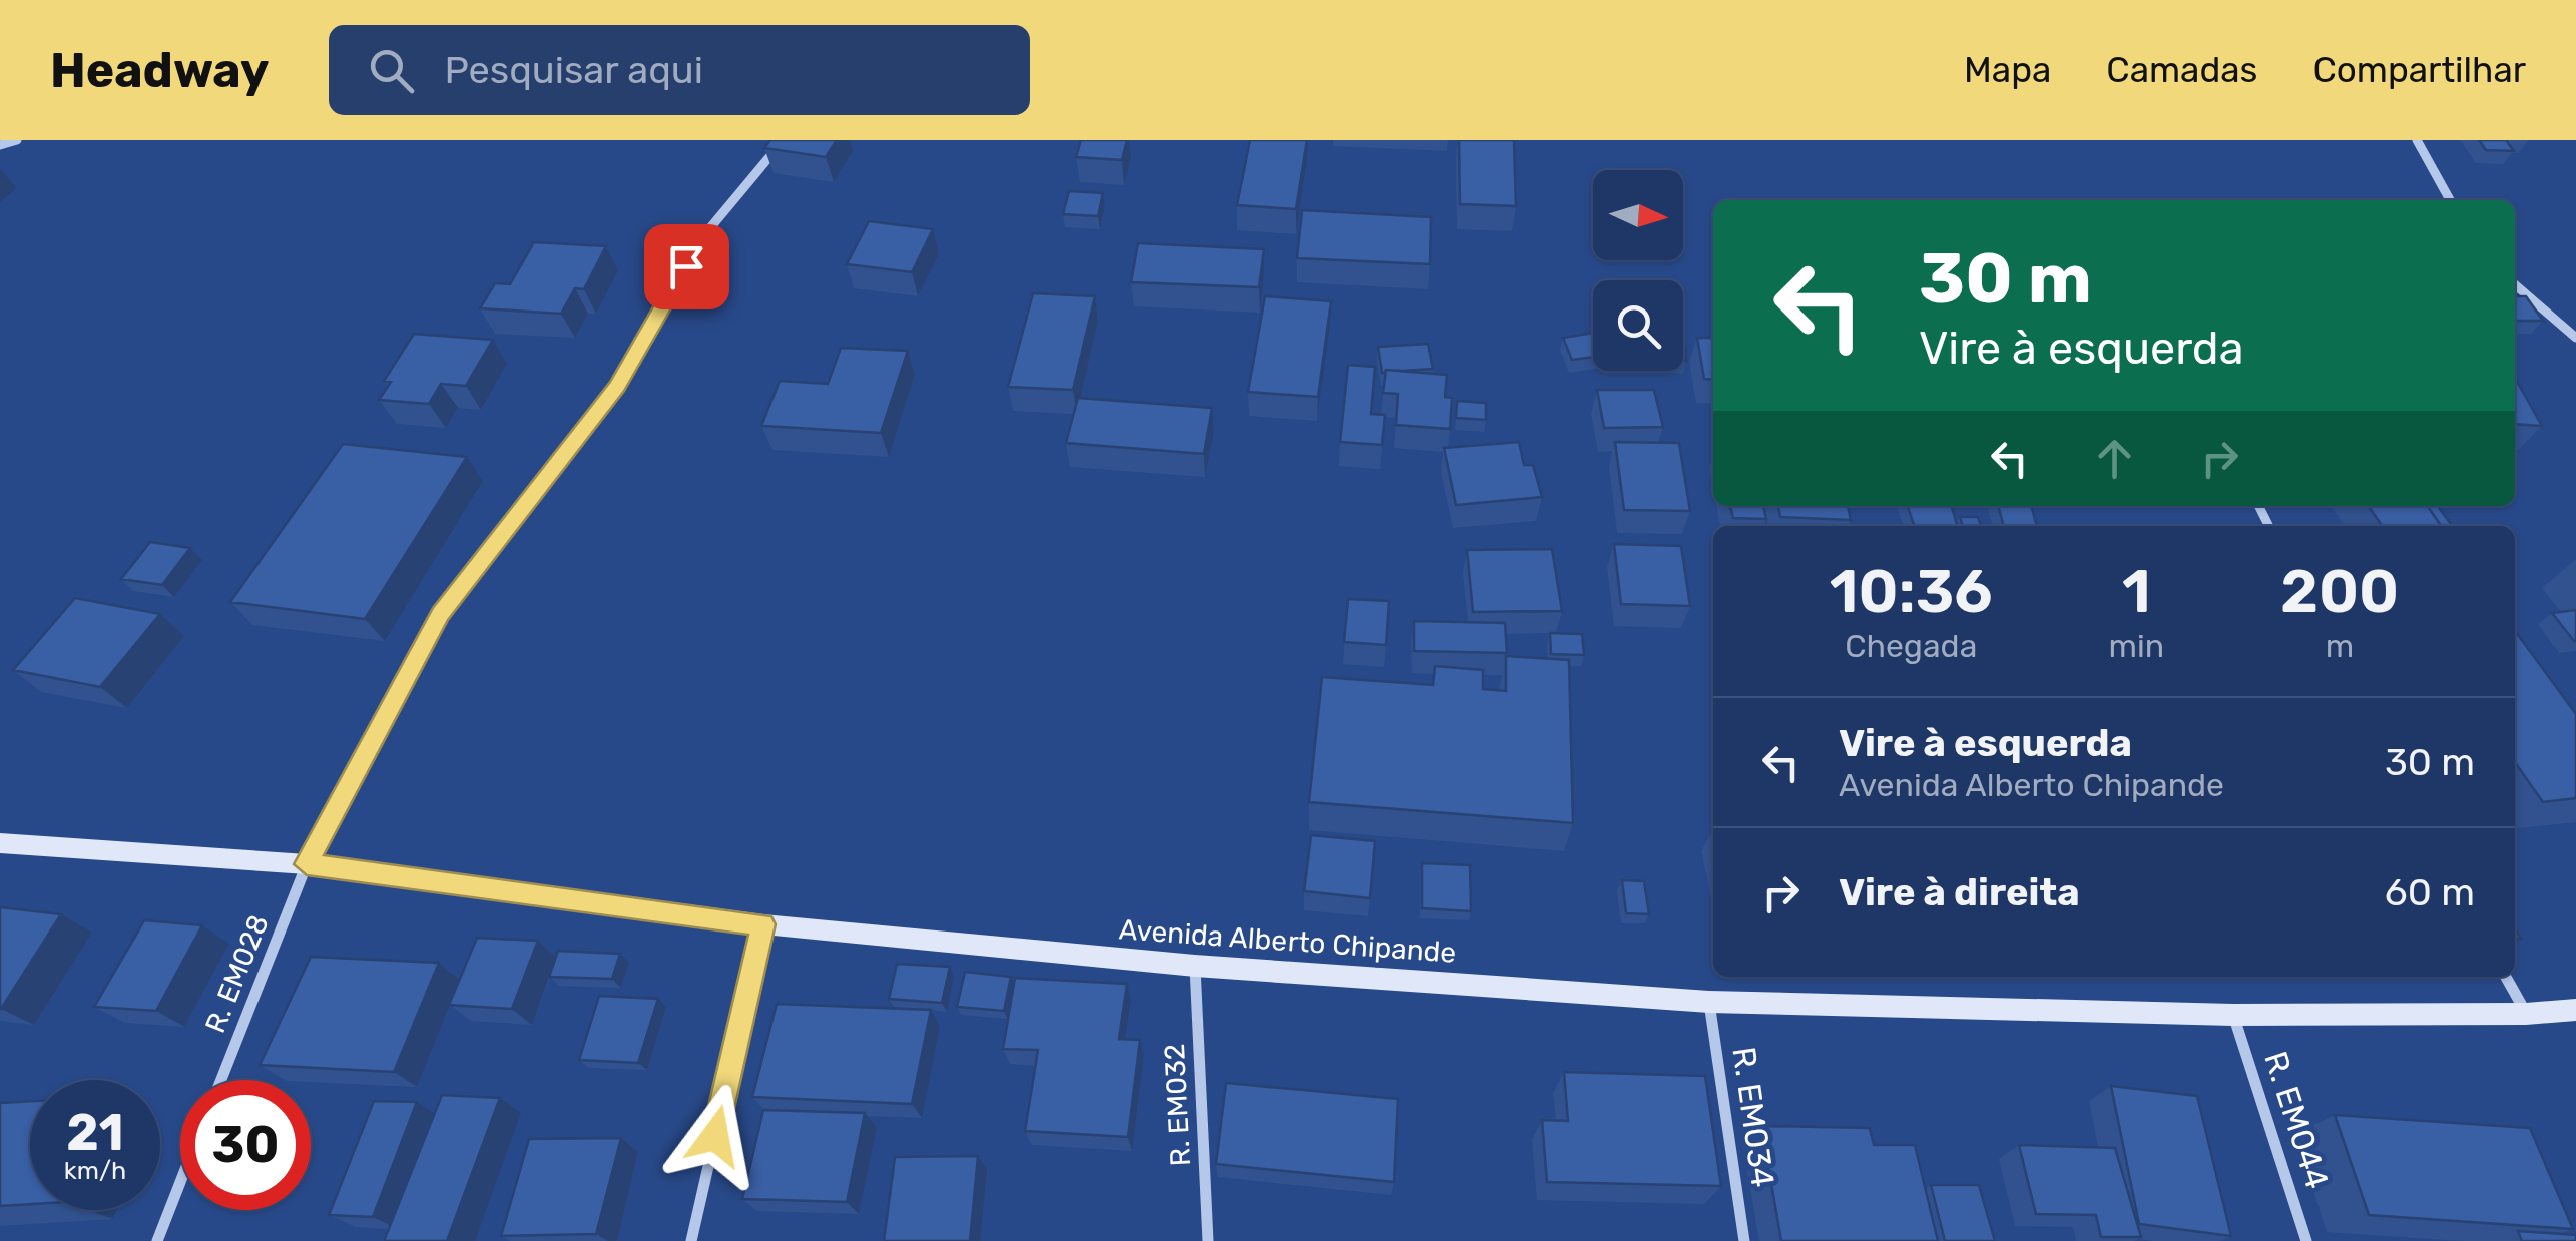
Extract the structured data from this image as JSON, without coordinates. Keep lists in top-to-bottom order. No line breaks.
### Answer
{"streets":{"main road":["Avenida Alberto Chipande"],"street":["R. EM028","R. EM032","R. EM034","R. EM044"]},"crossings":[["Avenida Alberto Chipande","R. EM028"],["Avenida Alberto Chipande","R. EM032"],["Avenida Alberto Chipande","R. EM034"],["Avenida Alberto Chipande","R. EM044"]],"north":"right","page":{"header":"Headway","search":"Pesquisar aqui","nav":["Mapa","Camadas","Compartilhar"],"turn":["30 m","Vire à esquerda"],"eta":["10:36","Chegada","1","min","200","m"],"list":[{"name":"Vire à esquerda","note":"Avenida Alberto Chipande","value":"30 m"},{"name":"Vire à direita","value":"60 m"}],"speed":"21 km/h","limit":"30"}}
